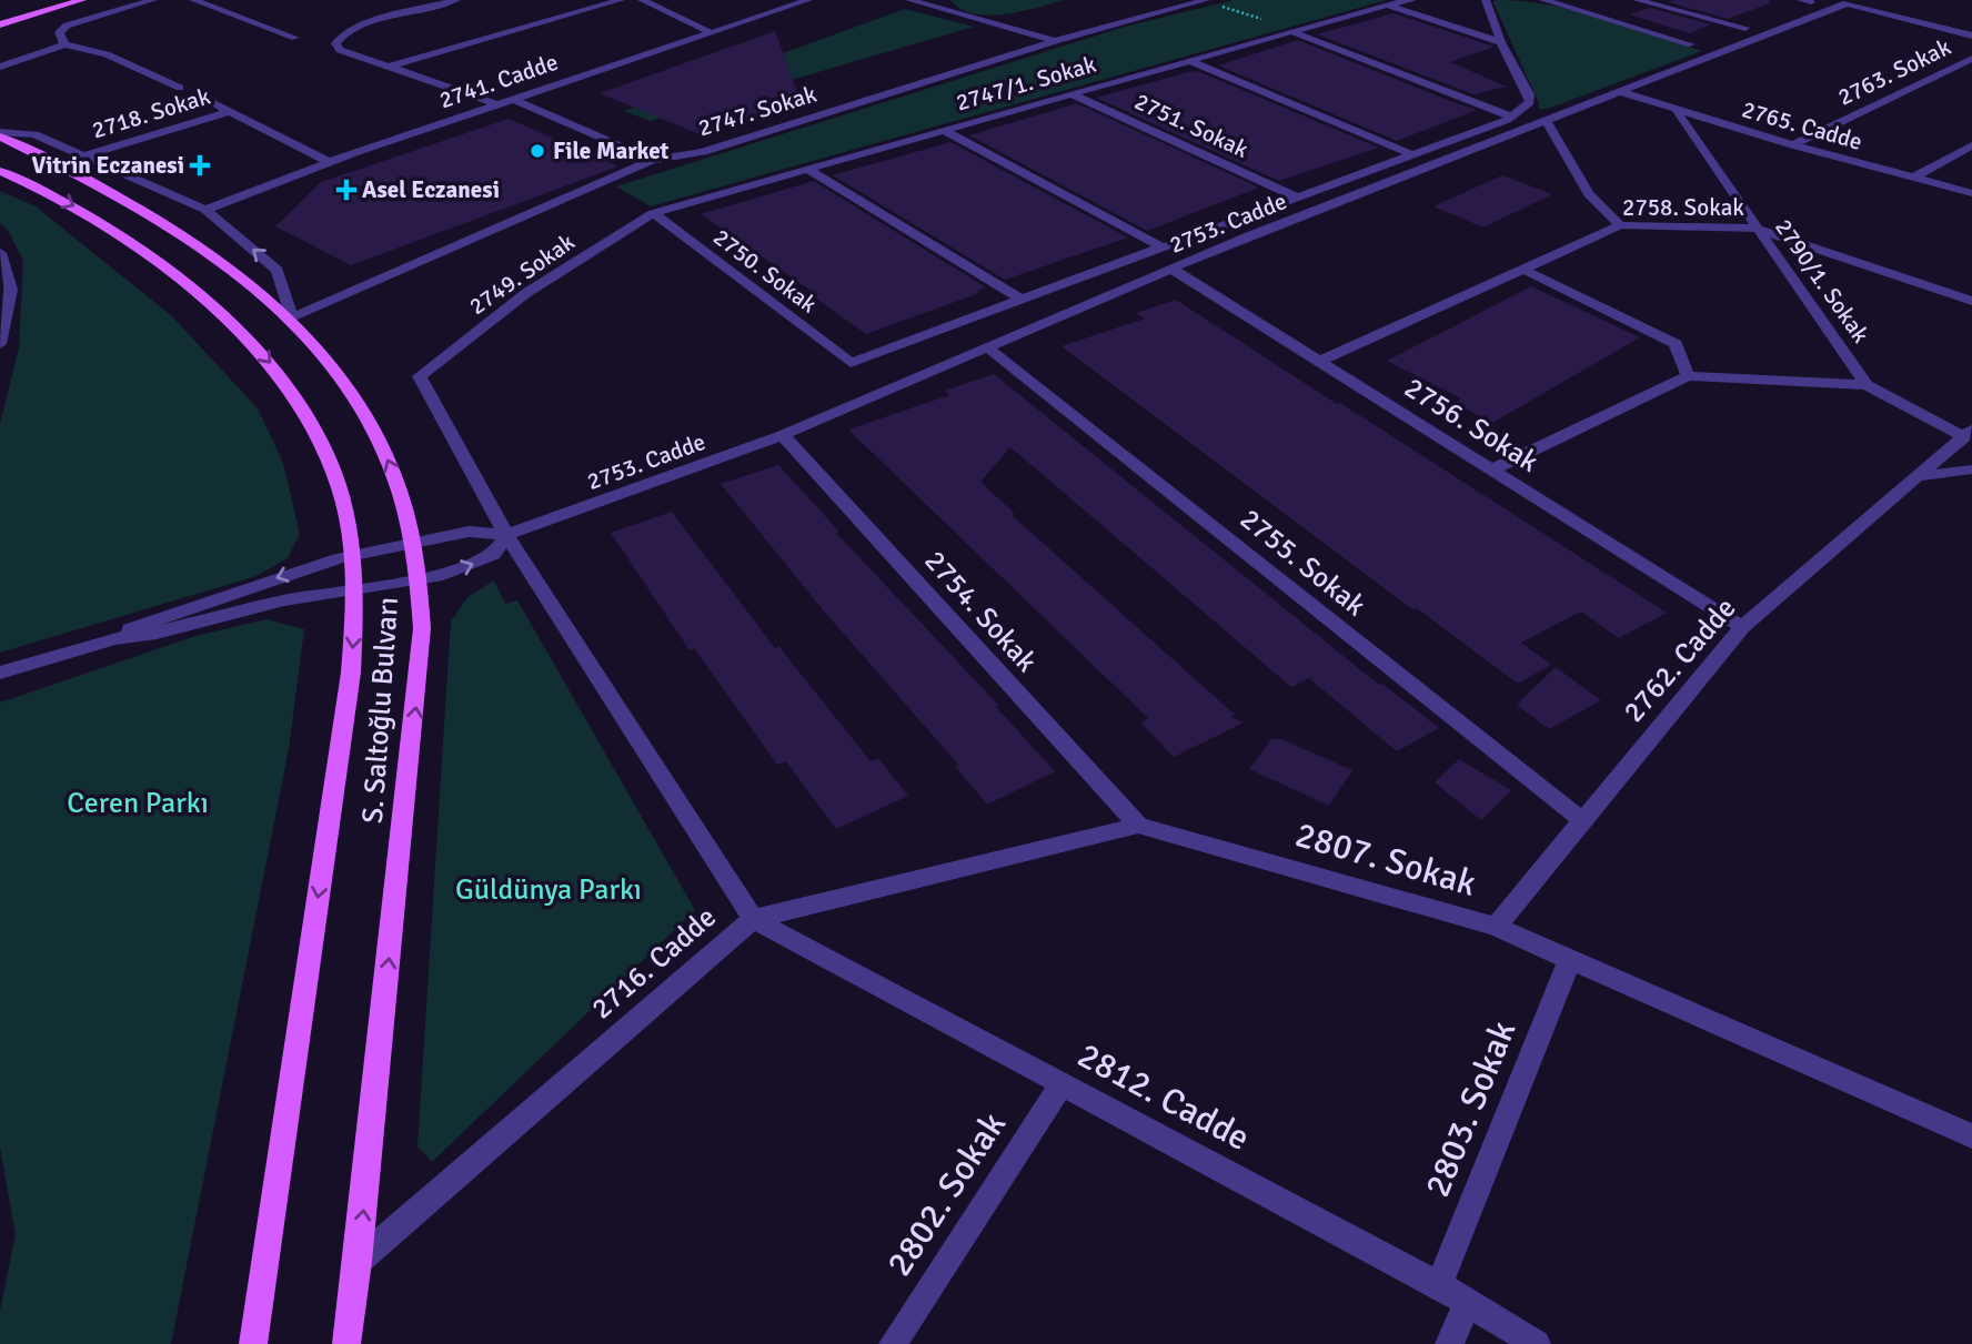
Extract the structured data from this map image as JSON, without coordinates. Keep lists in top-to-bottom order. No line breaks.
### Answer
{"streets":{"main road":["S. Saltoğlu Bulvarı"],"street":["2763. Sokak","2741. Cadde","2747/1. Sokak","2747. Sokak","2718. Sokak","2751. Sokak","2765. Cadde","2758. Sokak","2753. Cadde","2750. Sokak","2749. Sokak","2790/1. Sokak","2756. Sokak","2755. Sokak","2754. Sokak","2762. Cadde","2807. Sokak","2716. Cadde","2812. Cadde","2803. Sokak","2802. Sokak"]},"crossings":[["2763. Sokak","2765. Cadde"],["2747/1. Sokak","2751. Sokak"],["2747/1. Sokak","2750. Sokak"],["2747/1. Sokak","2749. Sokak"],["2747. Sokak","S. Saltoğlu Bulvarı"],["2765. Cadde","2753. Cadde"],["2765. Cadde","2790/1. Sokak"],["2758. Sokak","2790/1. Sokak"],["2758. Sokak","2756. Sokak"],["2753. Cadde","2756. Sokak"],["2753. Cadde","2755. Sokak"],["2753. Cadde","2754. Sokak"],["2753. Cadde","2716. Cadde"],["2750. Sokak","2749. Sokak"],["2749. Sokak","2716. Cadde"],["2790/1. Sokak","2762. Cadde"],["2756. Sokak","2762. Cadde"],["2755. Sokak","2762. Cadde"],["2754. Sokak","2807. Sokak"],["2762. Cadde","2807. Sokak"],["S. Saltoğlu Bulvarı","2716. Cadde"],["2807. Sokak","2716. Cadde"],["2807. Sokak","2812. Cadde"],["2807. Sokak","2803. Sokak"],["2716. Cadde","2812. Cadde"],["2812. Cadde","2803. Sokak"],["2812. Cadde","2802. Sokak"]],"parks":["Ceren Parkı","Güldünya Parkı"],"places":{"other":["File Market"],"health":["Vitrin Eczanesi","Asel Eczanesi"]}}
